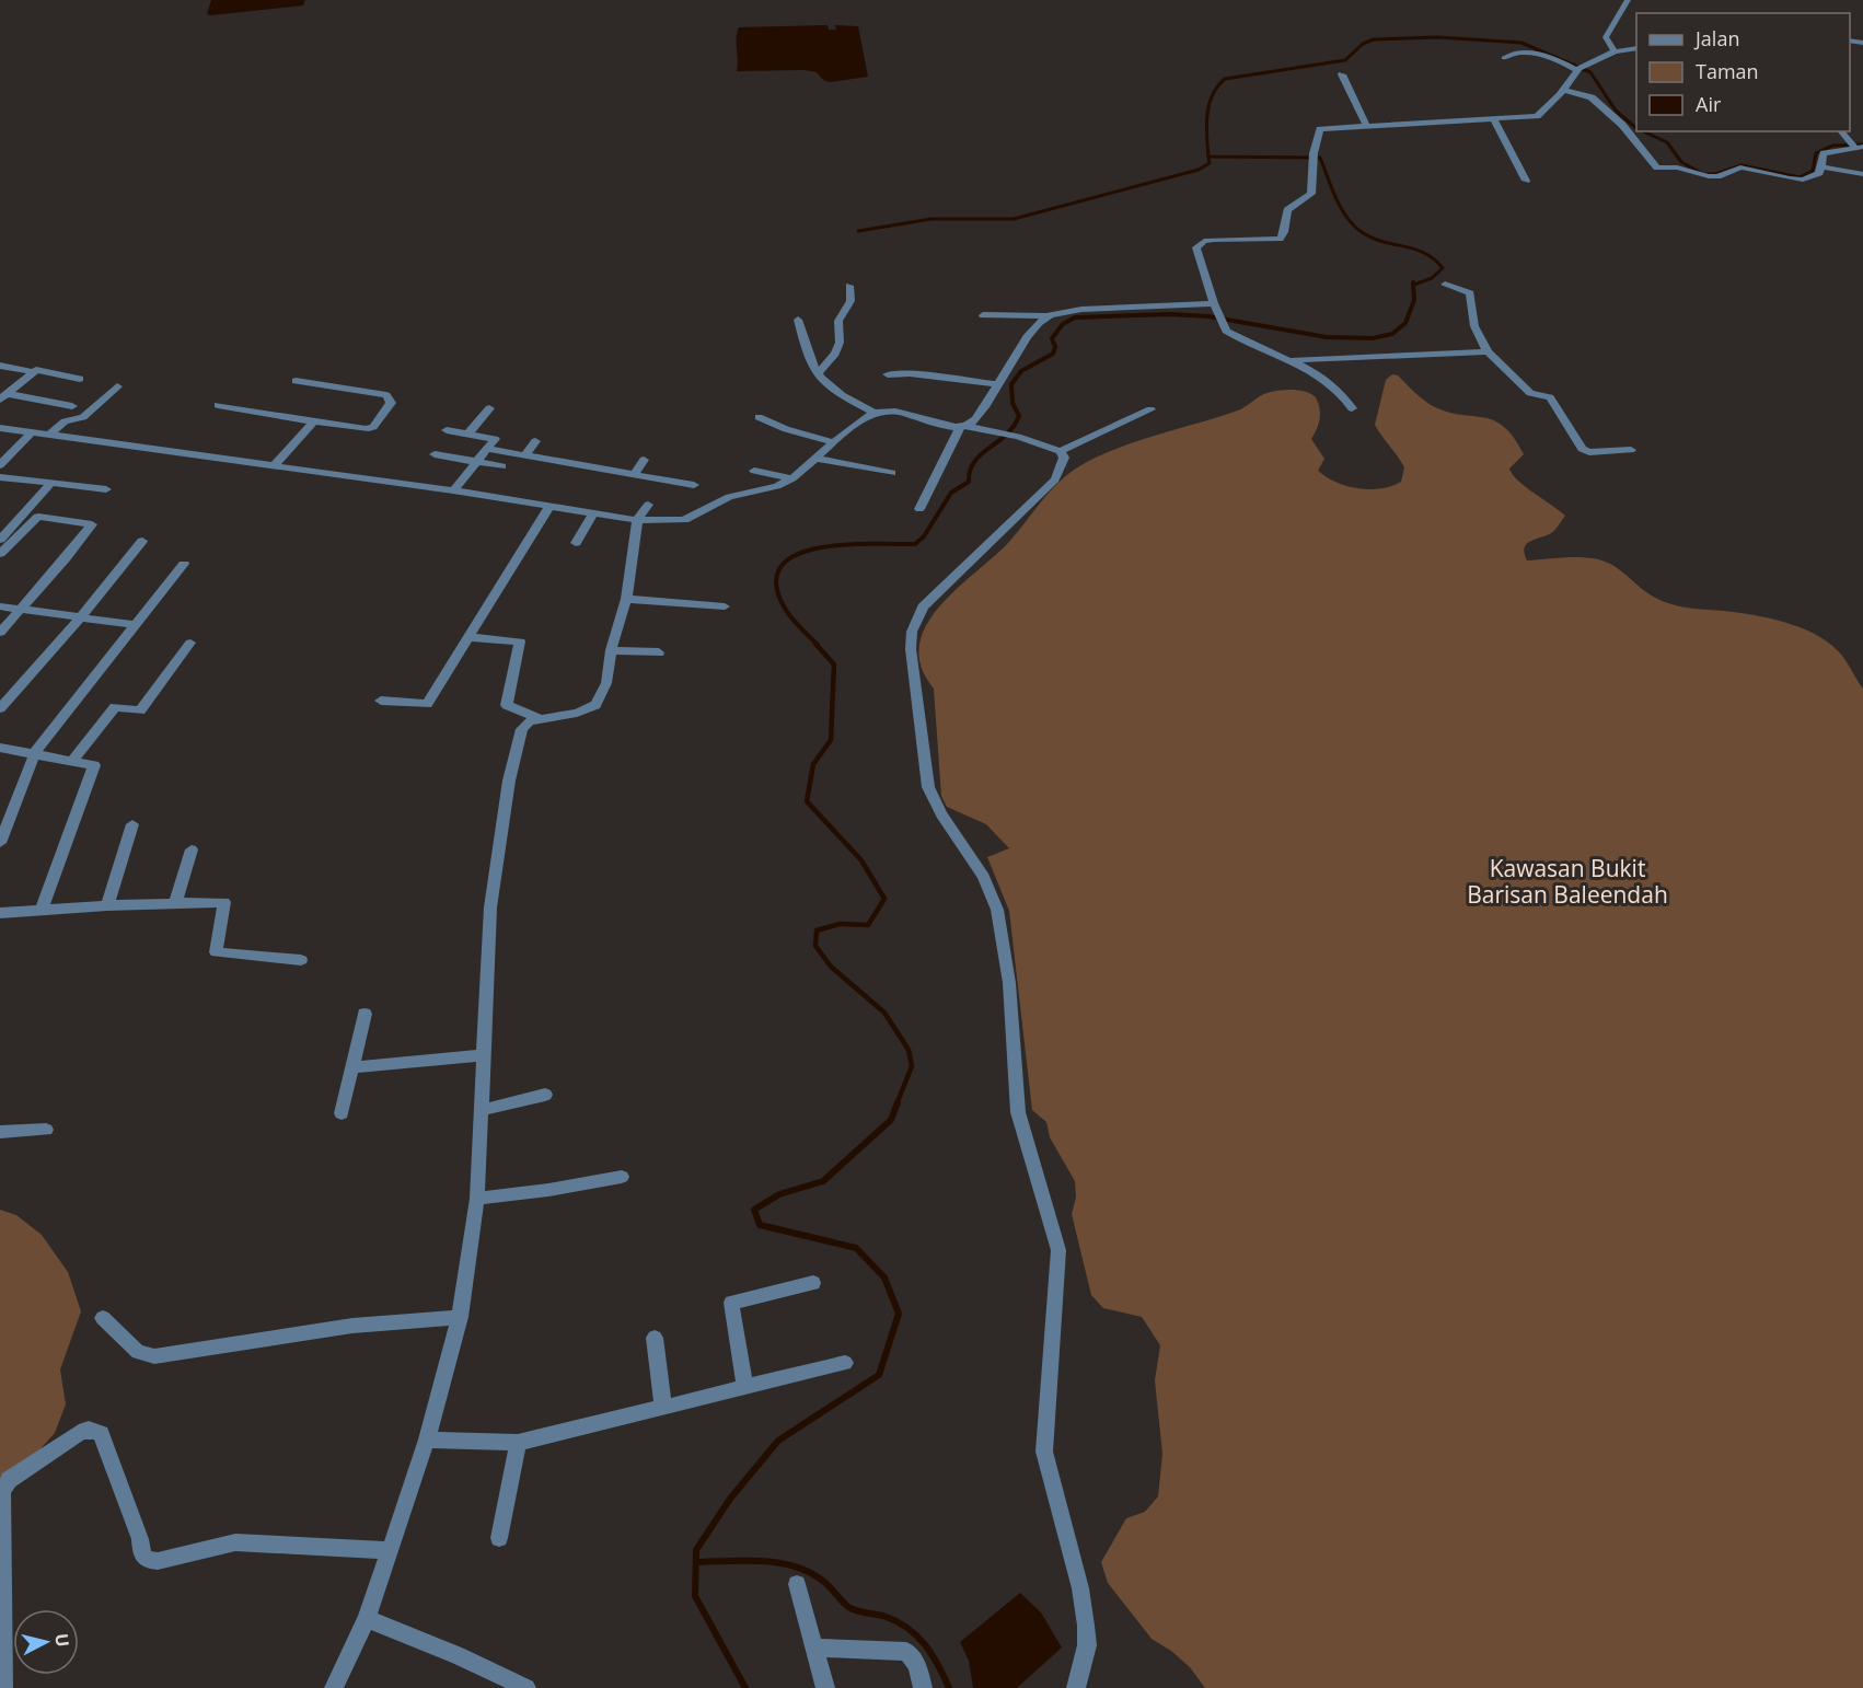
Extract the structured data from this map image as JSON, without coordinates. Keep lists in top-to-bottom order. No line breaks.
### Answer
{"parks":["Kawasan Bukit Barisan Baleendah"],"legend":["Jalan","Taman","Air"],"north":"right"}
